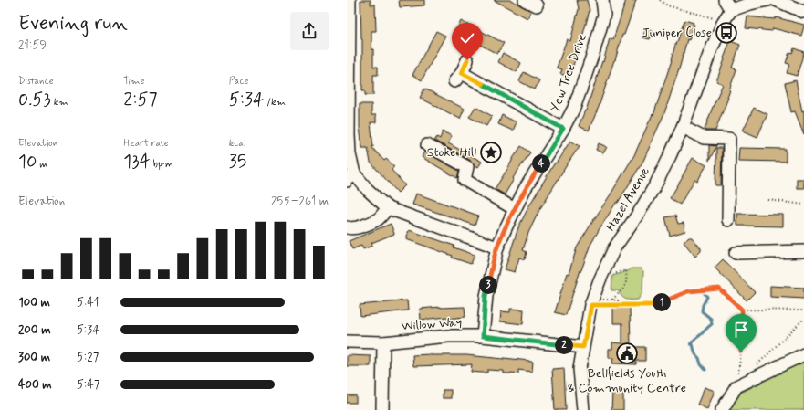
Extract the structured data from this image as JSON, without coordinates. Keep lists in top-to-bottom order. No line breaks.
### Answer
{"streets":{"street":["Yew Tree Drive","Hazel Avenue","Willow Way"]},"crossings":[["Yew Tree Drive","Willow Way"],["Hazel Avenue","Willow Way"]],"places":{"bus stop":["Juniper Close"],"place":["Stoke Hill"],"public building":["Bellfields Youth & Community Centre"]},"page":{"heading":["Evening run","21:59"],"stats":[["Distance","0.53 km"],["Time","2:57"],["Pace","5:34 /km"],["Elevation","10 m"],["Heart rate","134 bpm"],["kcal","35"]],"pins":["4","3","1","2"],"chart":["Elevation","255–261 m"],"list":[{"name":"100 m","note":"5:41"},{"name":"200 m","note":"5:34"},{"name":"300 m","note":"5:27"},{"name":"400 m","note":"5:47"}]}}
